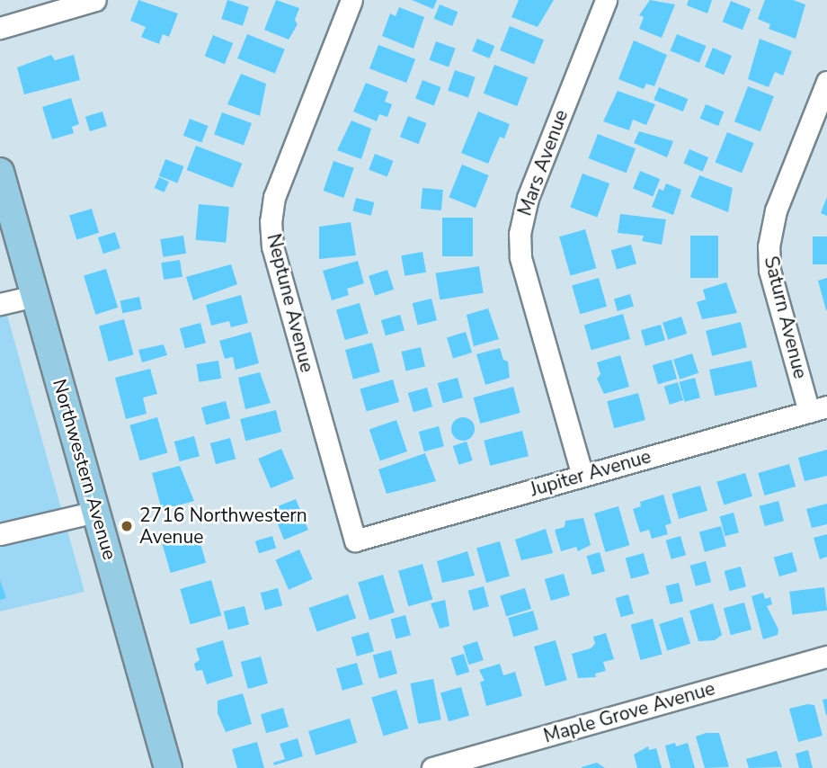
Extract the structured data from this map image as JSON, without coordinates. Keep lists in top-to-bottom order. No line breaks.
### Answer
{"streets":{"main road":["Northwestern Avenue"],"street":["Mars Avenue","Neptune Avenue","Saturn Avenue","Jupiter Avenue","Maple Grove Avenue"]},"crossings":[["Mars Avenue","Jupiter Avenue"],["Neptune Avenue","Jupiter Avenue"],["Saturn Avenue","Jupiter Avenue"]],"places":["2716 Northwestern Avenue"]}
